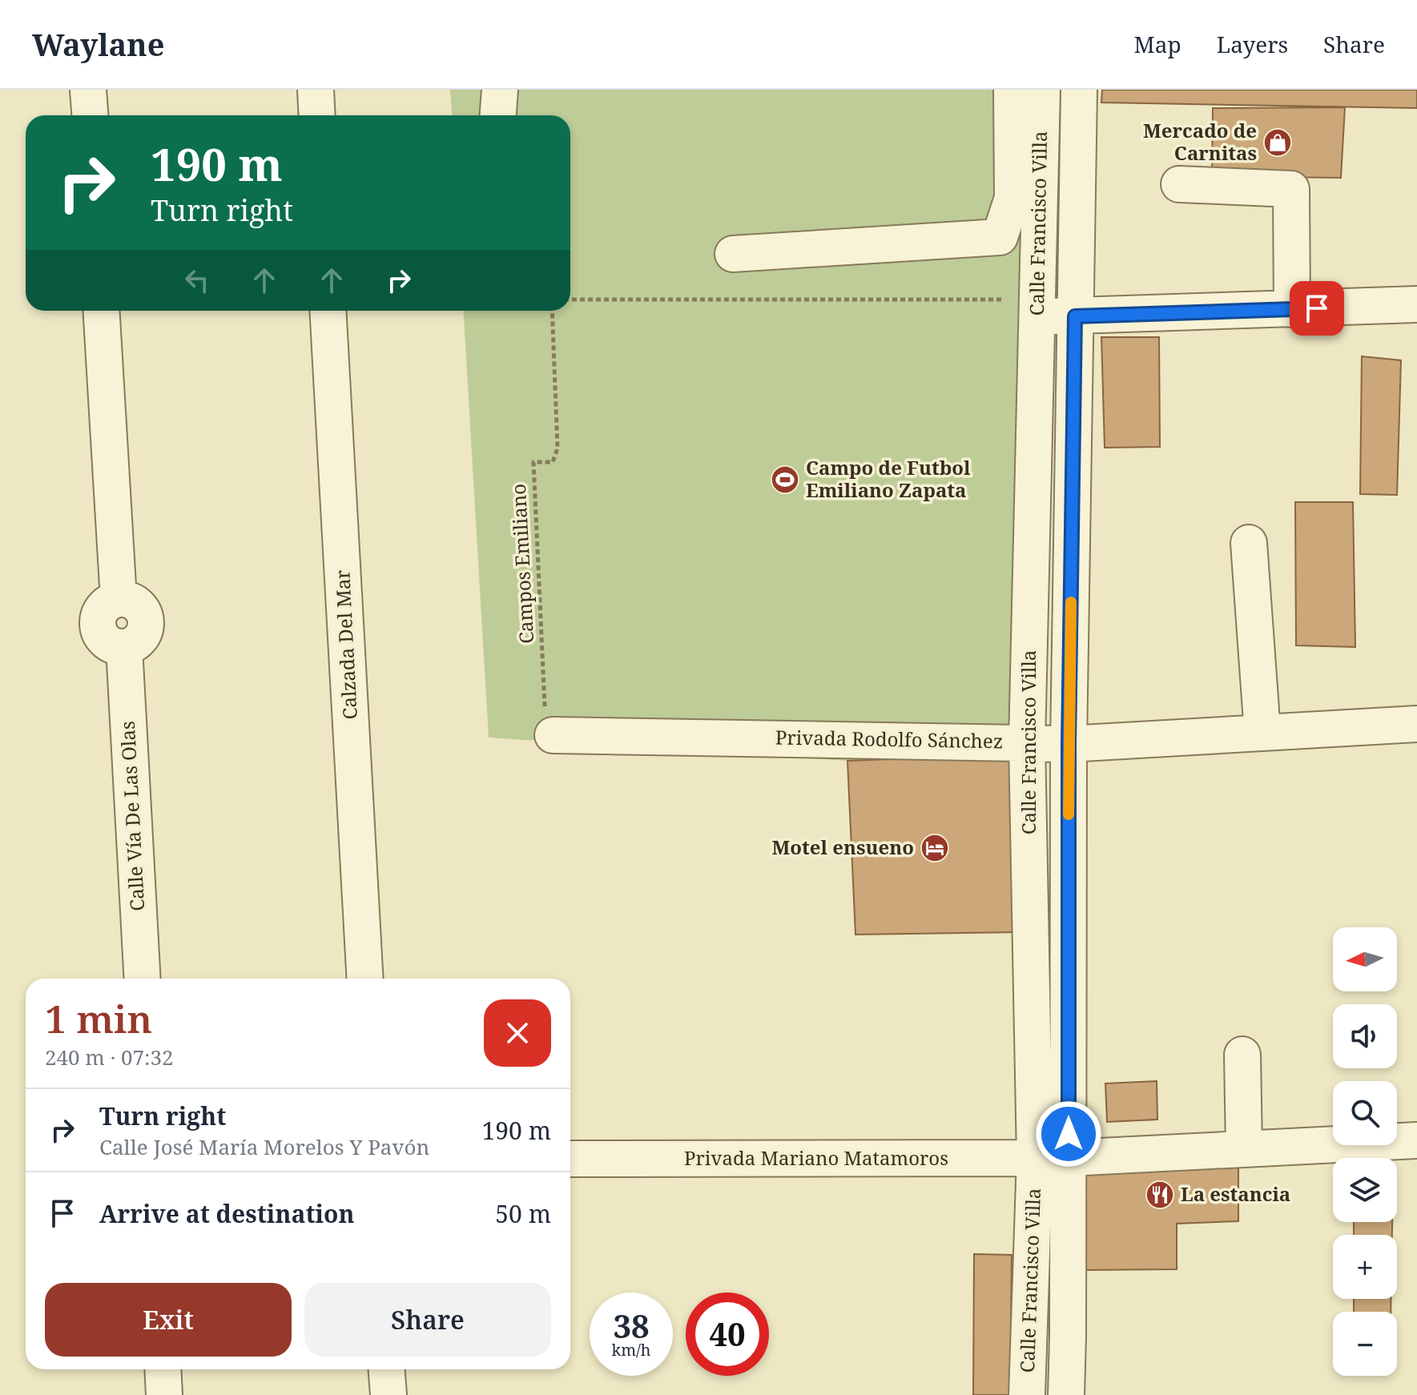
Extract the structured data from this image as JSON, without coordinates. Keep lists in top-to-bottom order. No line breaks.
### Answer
{"streets":{"street":["Calle Francisco Villa","Calzada Del Mar","Privada Rodolfo Sánchez","Calle Vía De Las Olas","Privada Mariano Matamoros"],"path":["Campos Emiliano"]},"crossings":[["Calle Francisco Villa","Privada Rodolfo Sánchez"],["Calle Francisco Villa","Privada Mariano Matamoros"],["Campos Emiliano","Privada Rodolfo Sánchez"]],"places":{"shop":["Mercado de Carnitas"],"sports":["Campo de Futbol Emiliano Zapata"],"hotel":["Motel ensueno"],"restaurant":["La estancia"]},"north":"left","page":{"header":"Waylane","nav":["Map","Layers","Share"],"turn":["190 m","Turn right"],"map_buttons":["+","−"],"heading":["1 min","240 m · 07:32"],"list":[{"name":"Turn right","note":"Calle José María Morelos Y Pavón","value":"190 m"},{"name":"Arrive at destination","value":"50 m"}],"buttons":["Exit","Share"],"speed":"38 km/h","limit":"40"}}
